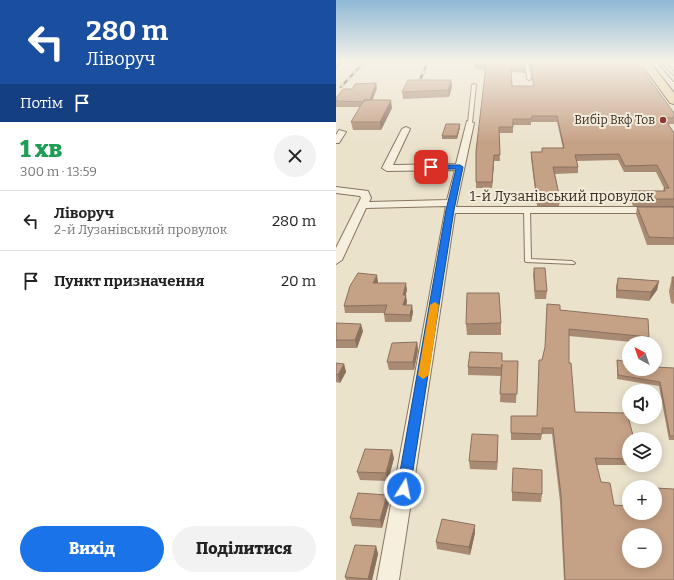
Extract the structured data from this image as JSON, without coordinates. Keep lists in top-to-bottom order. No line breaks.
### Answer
{"streets":{"street":["1-й Лузанівський провулок"]},"places":["Вибір Вкф Тов"],"north":"top left","page":{"turn":["280 m","Ліворуч"],"then":"Потім","heading":["1 хв","300 m · 13:59"],"list":[{"name":"Ліворуч","note":"2-й Лузанівський провулок","value":"280 m"},{"name":"Пункт призначення","value":"20 m"}],"map_buttons":["+","−"],"buttons":["Вихід","Поділитися"]}}
